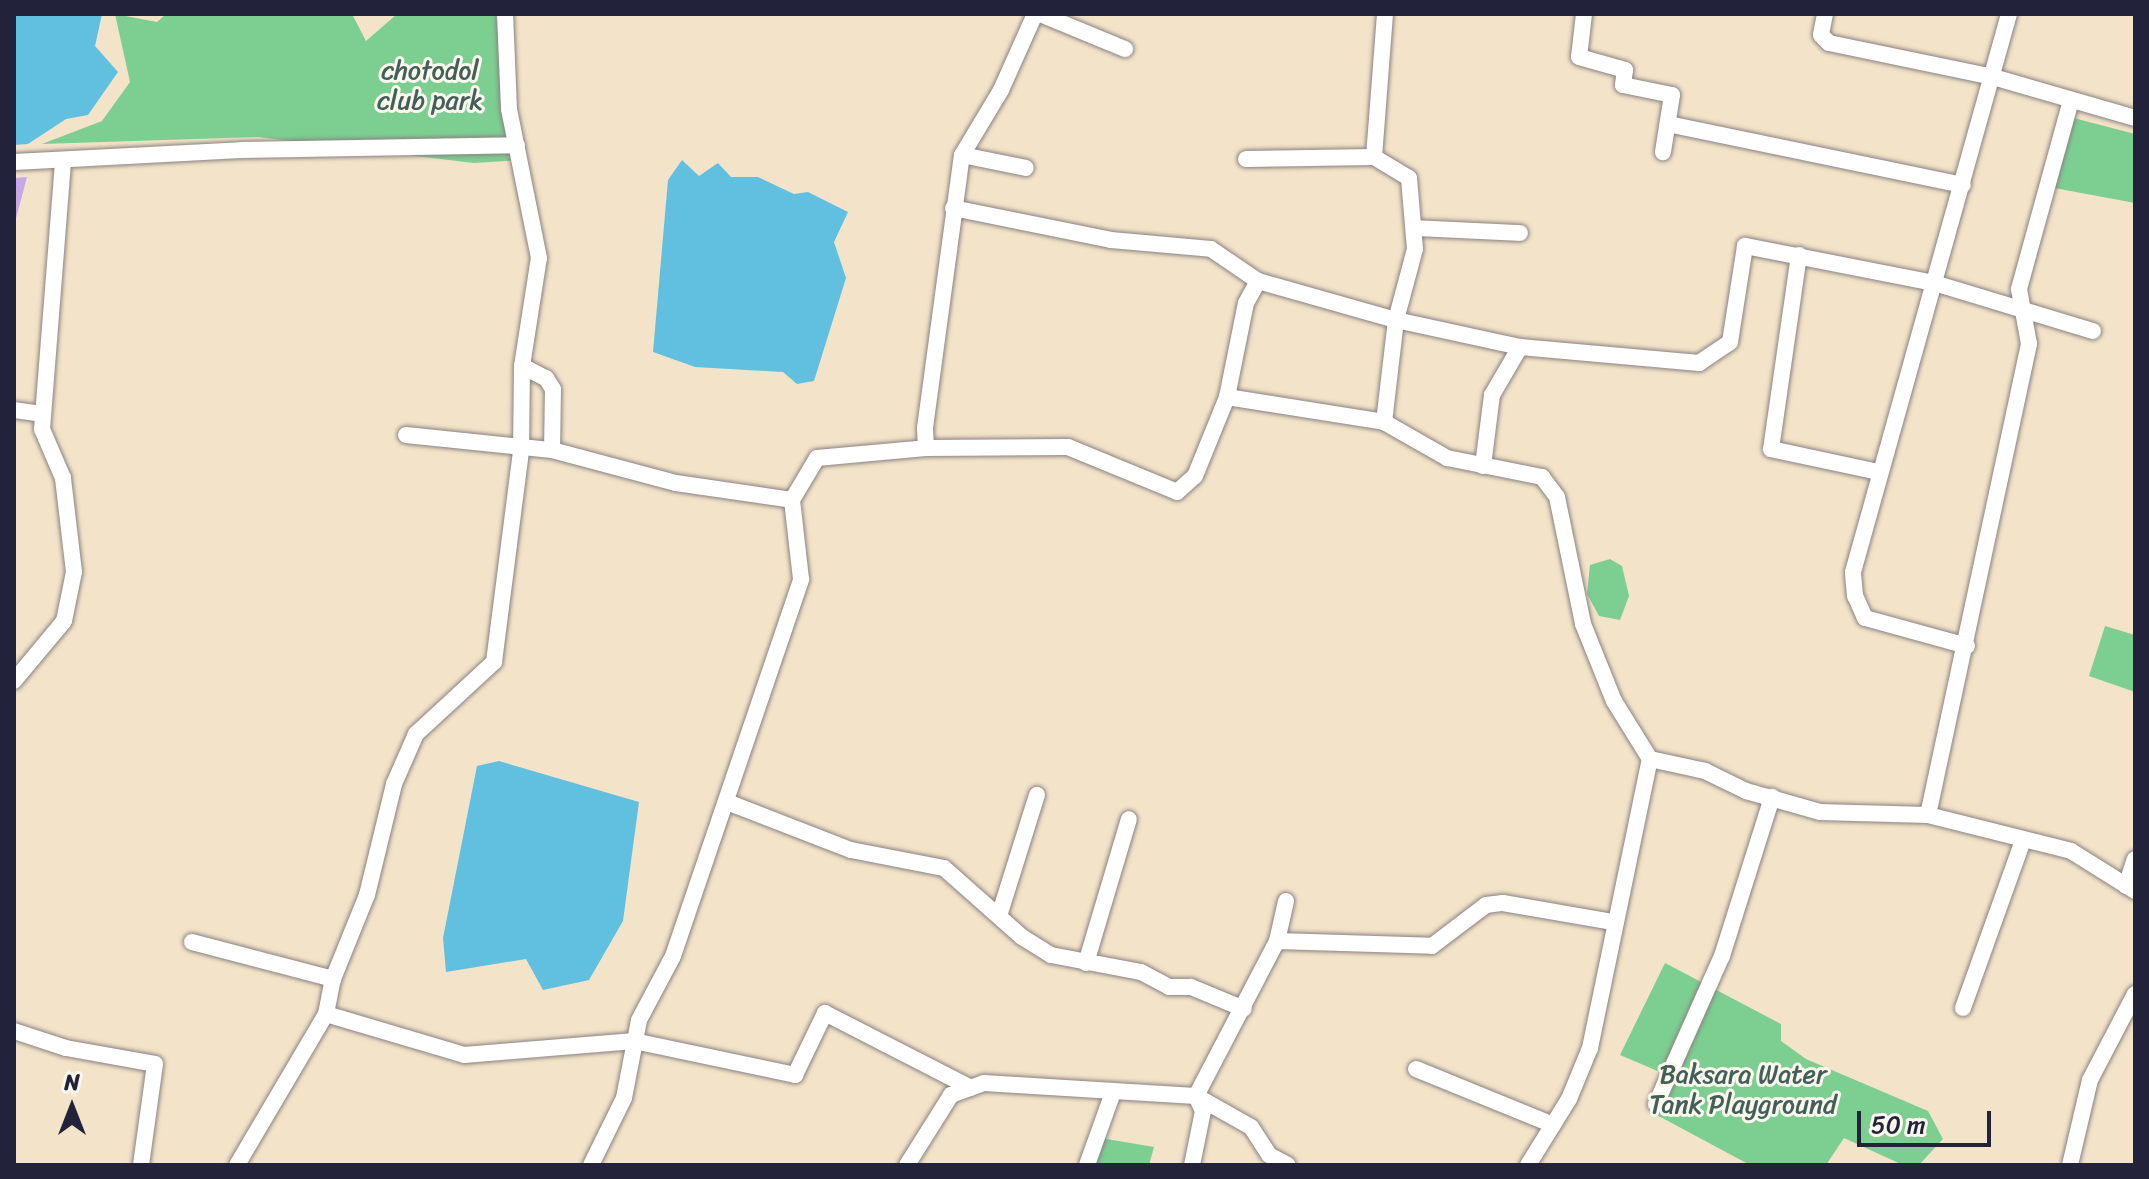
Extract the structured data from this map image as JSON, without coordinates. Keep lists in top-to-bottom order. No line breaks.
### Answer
{"parks":["chotodol club park","Baksara Water Tank Playground"],"scale_bar":"50 m","north":"top"}
